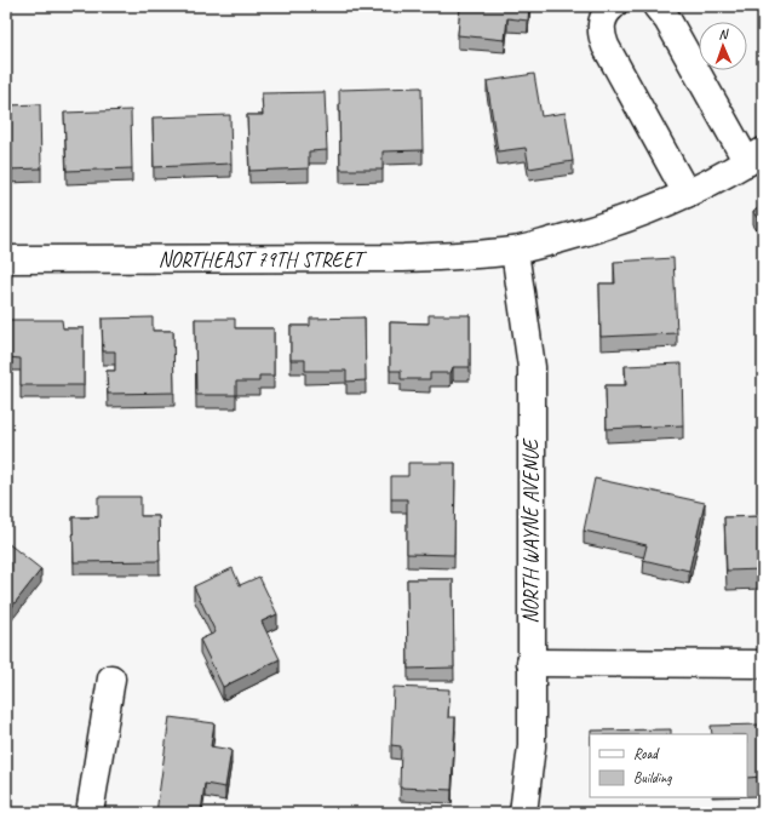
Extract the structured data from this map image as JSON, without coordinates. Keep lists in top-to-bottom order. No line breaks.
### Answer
{"streets":{"street":["NORTHEAST 79TH STREET","NORTH WAYNE AVENUE"]},"crossings":[["NORTHEAST 79TH STREET","NORTH WAYNE AVENUE"]],"legend":["Road","Building"],"north":"top"}
